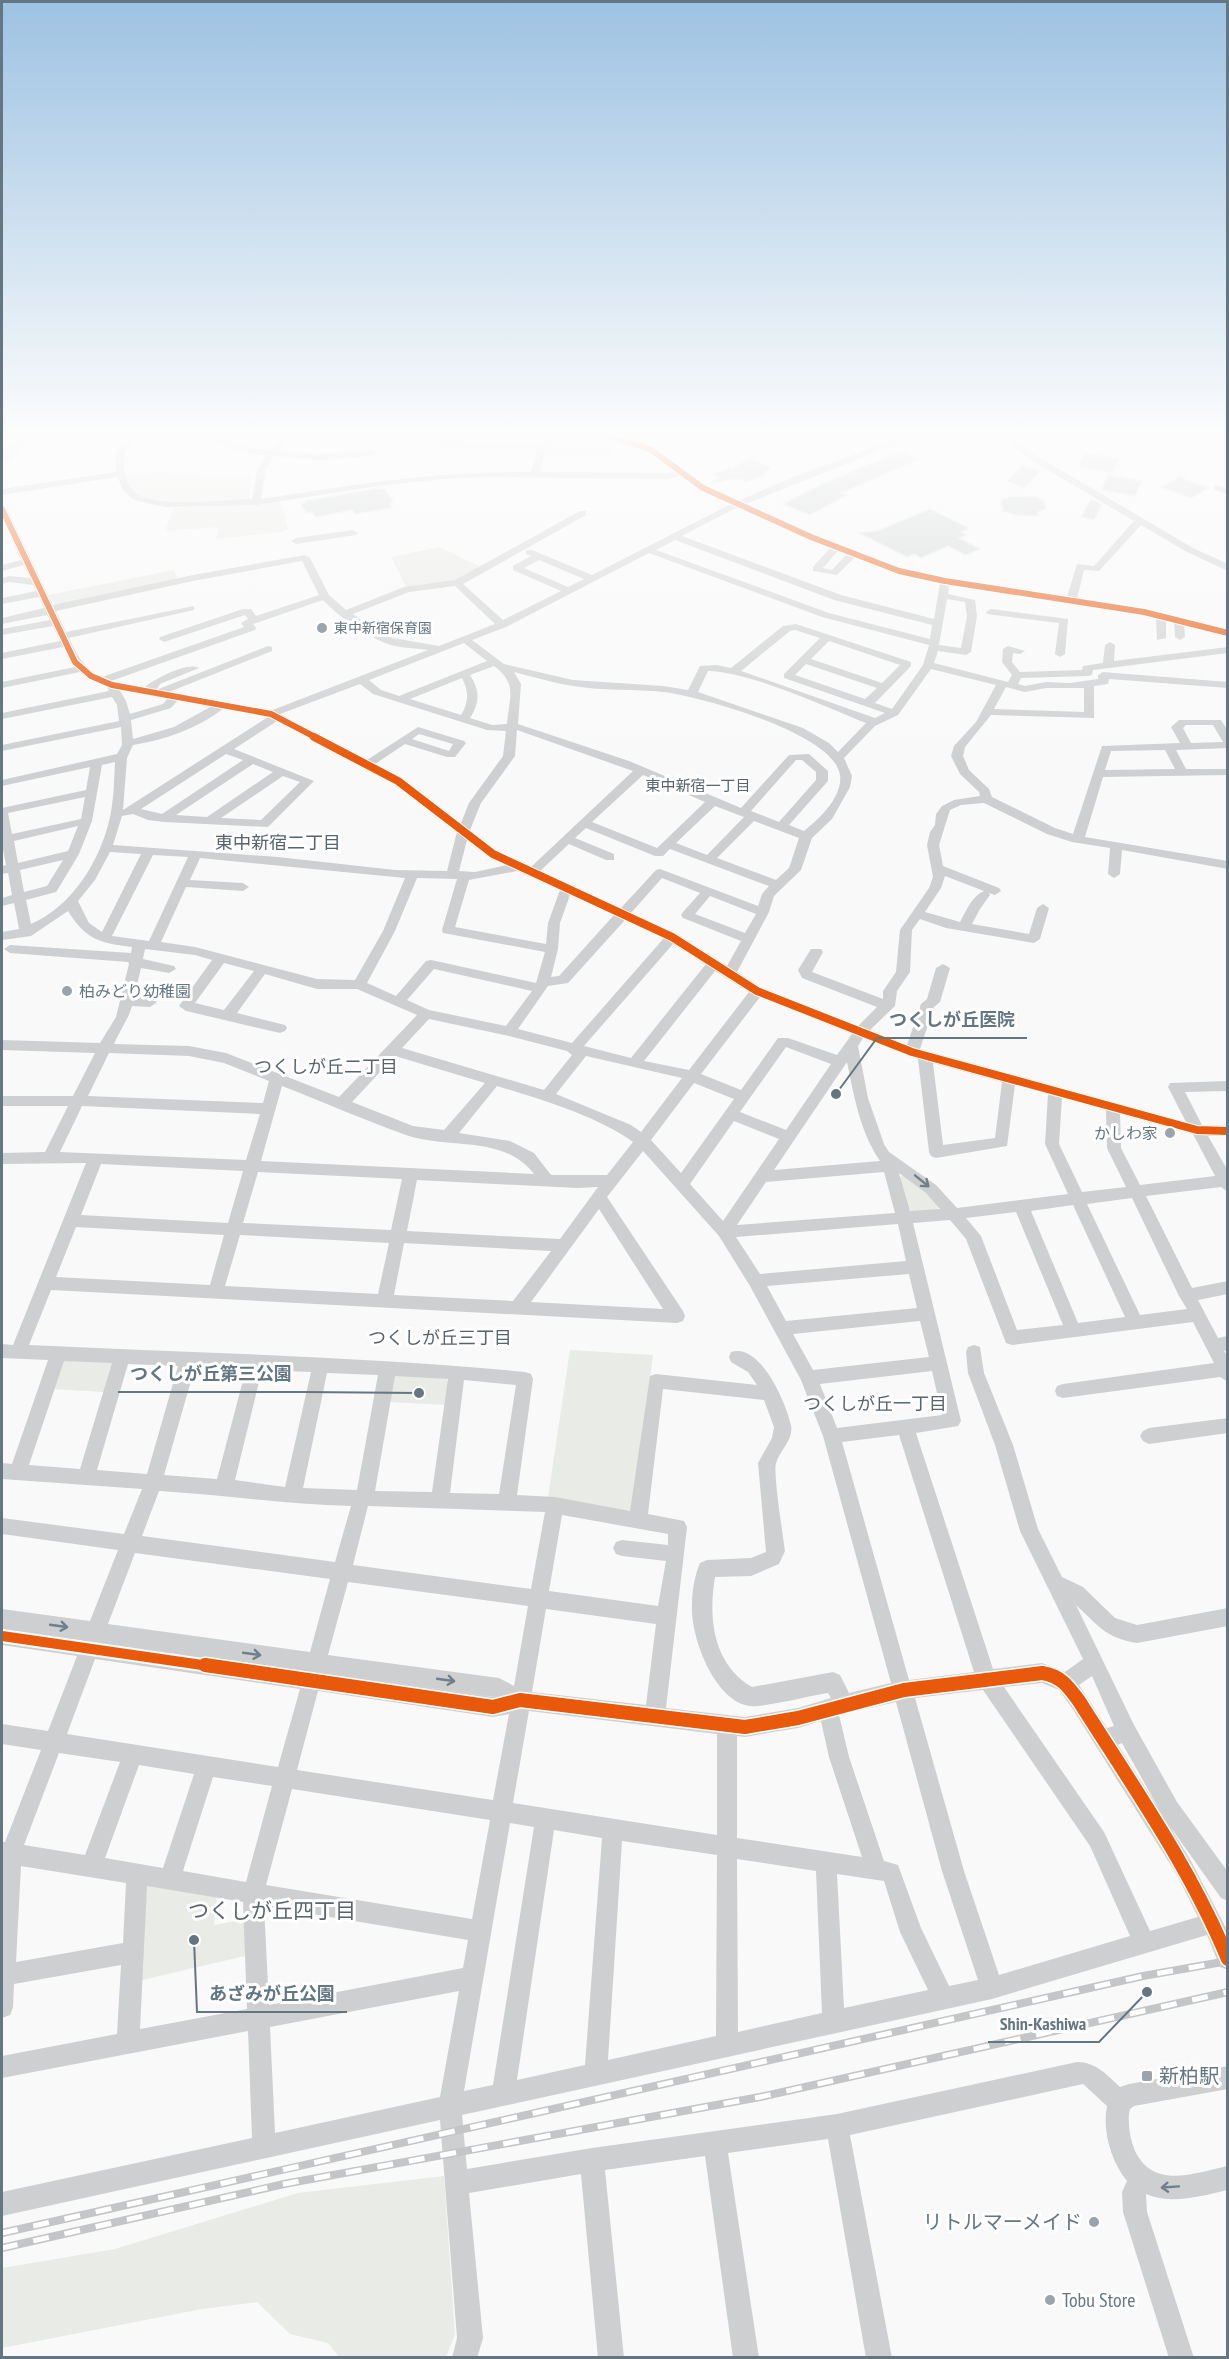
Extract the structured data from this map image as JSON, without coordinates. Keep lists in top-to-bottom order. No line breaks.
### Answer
{"districts":["東中新宿一丁目","東中新宿二丁目","つくしが丘二丁目","つくしが丘三丁目","つくしが丘一丁目","つくしが丘四丁目"],"places":{"other":["東中新宿保育園","柏みどり幼稚園","つくしが丘医院","かしわ家","つくしが丘第三公園","あざみが丘公園","Shin-Kashiwa","リトルマーメイド","Tobu Store"],"transit":["新柏駅"]}}
